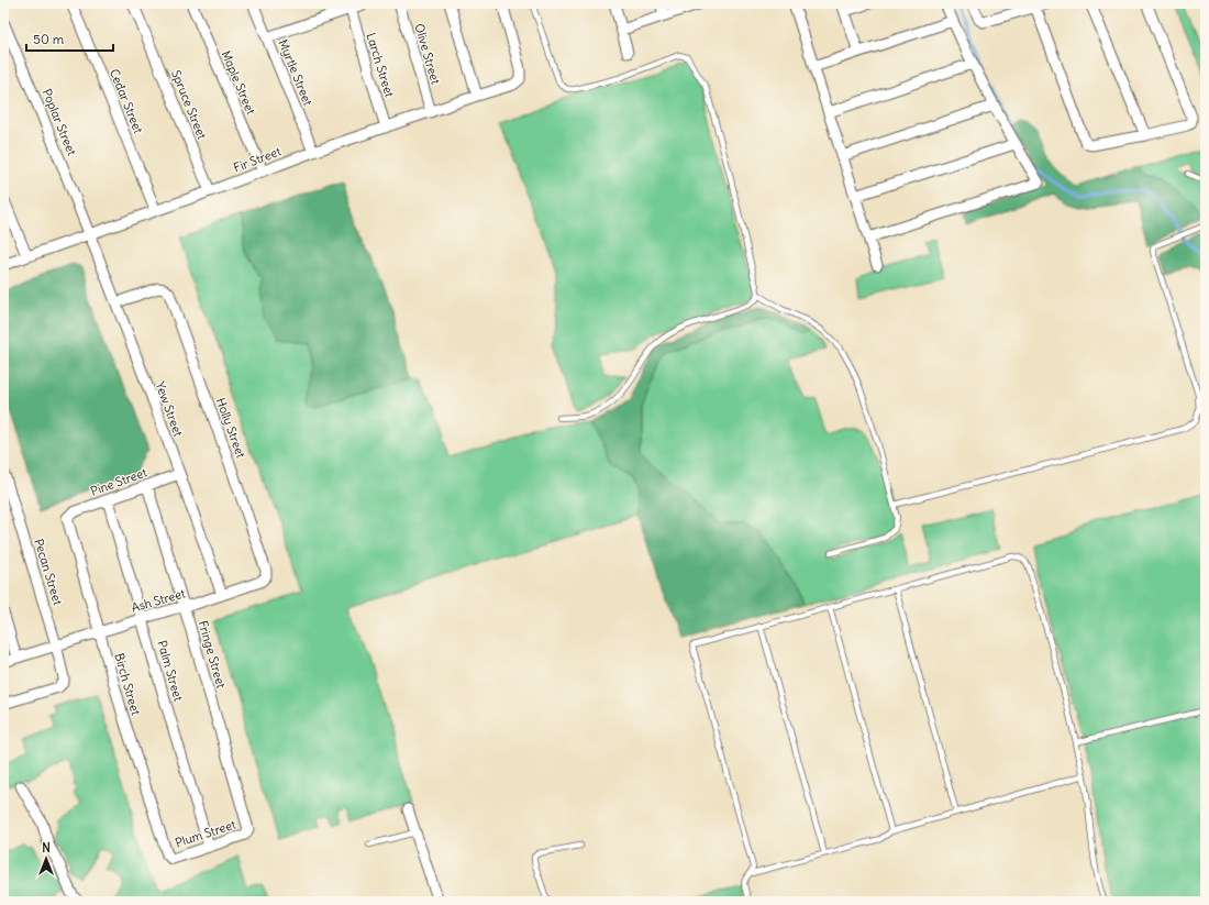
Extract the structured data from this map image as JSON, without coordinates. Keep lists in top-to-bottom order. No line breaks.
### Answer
{"streets":{"street":["Olive Street","Larch Street","Myrtle Street","Maple Street","Cedar Street","Spruce Street","Poplar Street","Fir Street","Yew Street","Holly Street","Pine Street","Pecan Street","Ash Street","Fringe Street","Palm Street","Birch Street","Plum Street"]},"crossings":[["Olive Street","Fir Street"],["Larch Street","Fir Street"],["Myrtle Street","Fir Street"],["Maple Street","Fir Street"],["Cedar Street","Fir Street"],["Spruce Street","Fir Street"],["Poplar Street","Fir Street"],["Poplar Street","Yew Street"],["Fir Street","Yew Street"],["Yew Street","Holly Street"],["Yew Street","Pine Street"],["Yew Street","Ash Street"],["Holly Street","Ash Street"],["Pine Street","Fringe Street"],["Pine Street","Palm Street"],["Pine Street","Birch Street"],["Pecan Street","Ash Street"],["Ash Street","Fringe Street"],["Ash Street","Palm Street"],["Ash Street","Birch Street"],["Fringe Street","Plum Street"],["Palm Street","Plum Street"],["Birch Street","Plum Street"]],"scale_bar":"50 m","north":"top"}
